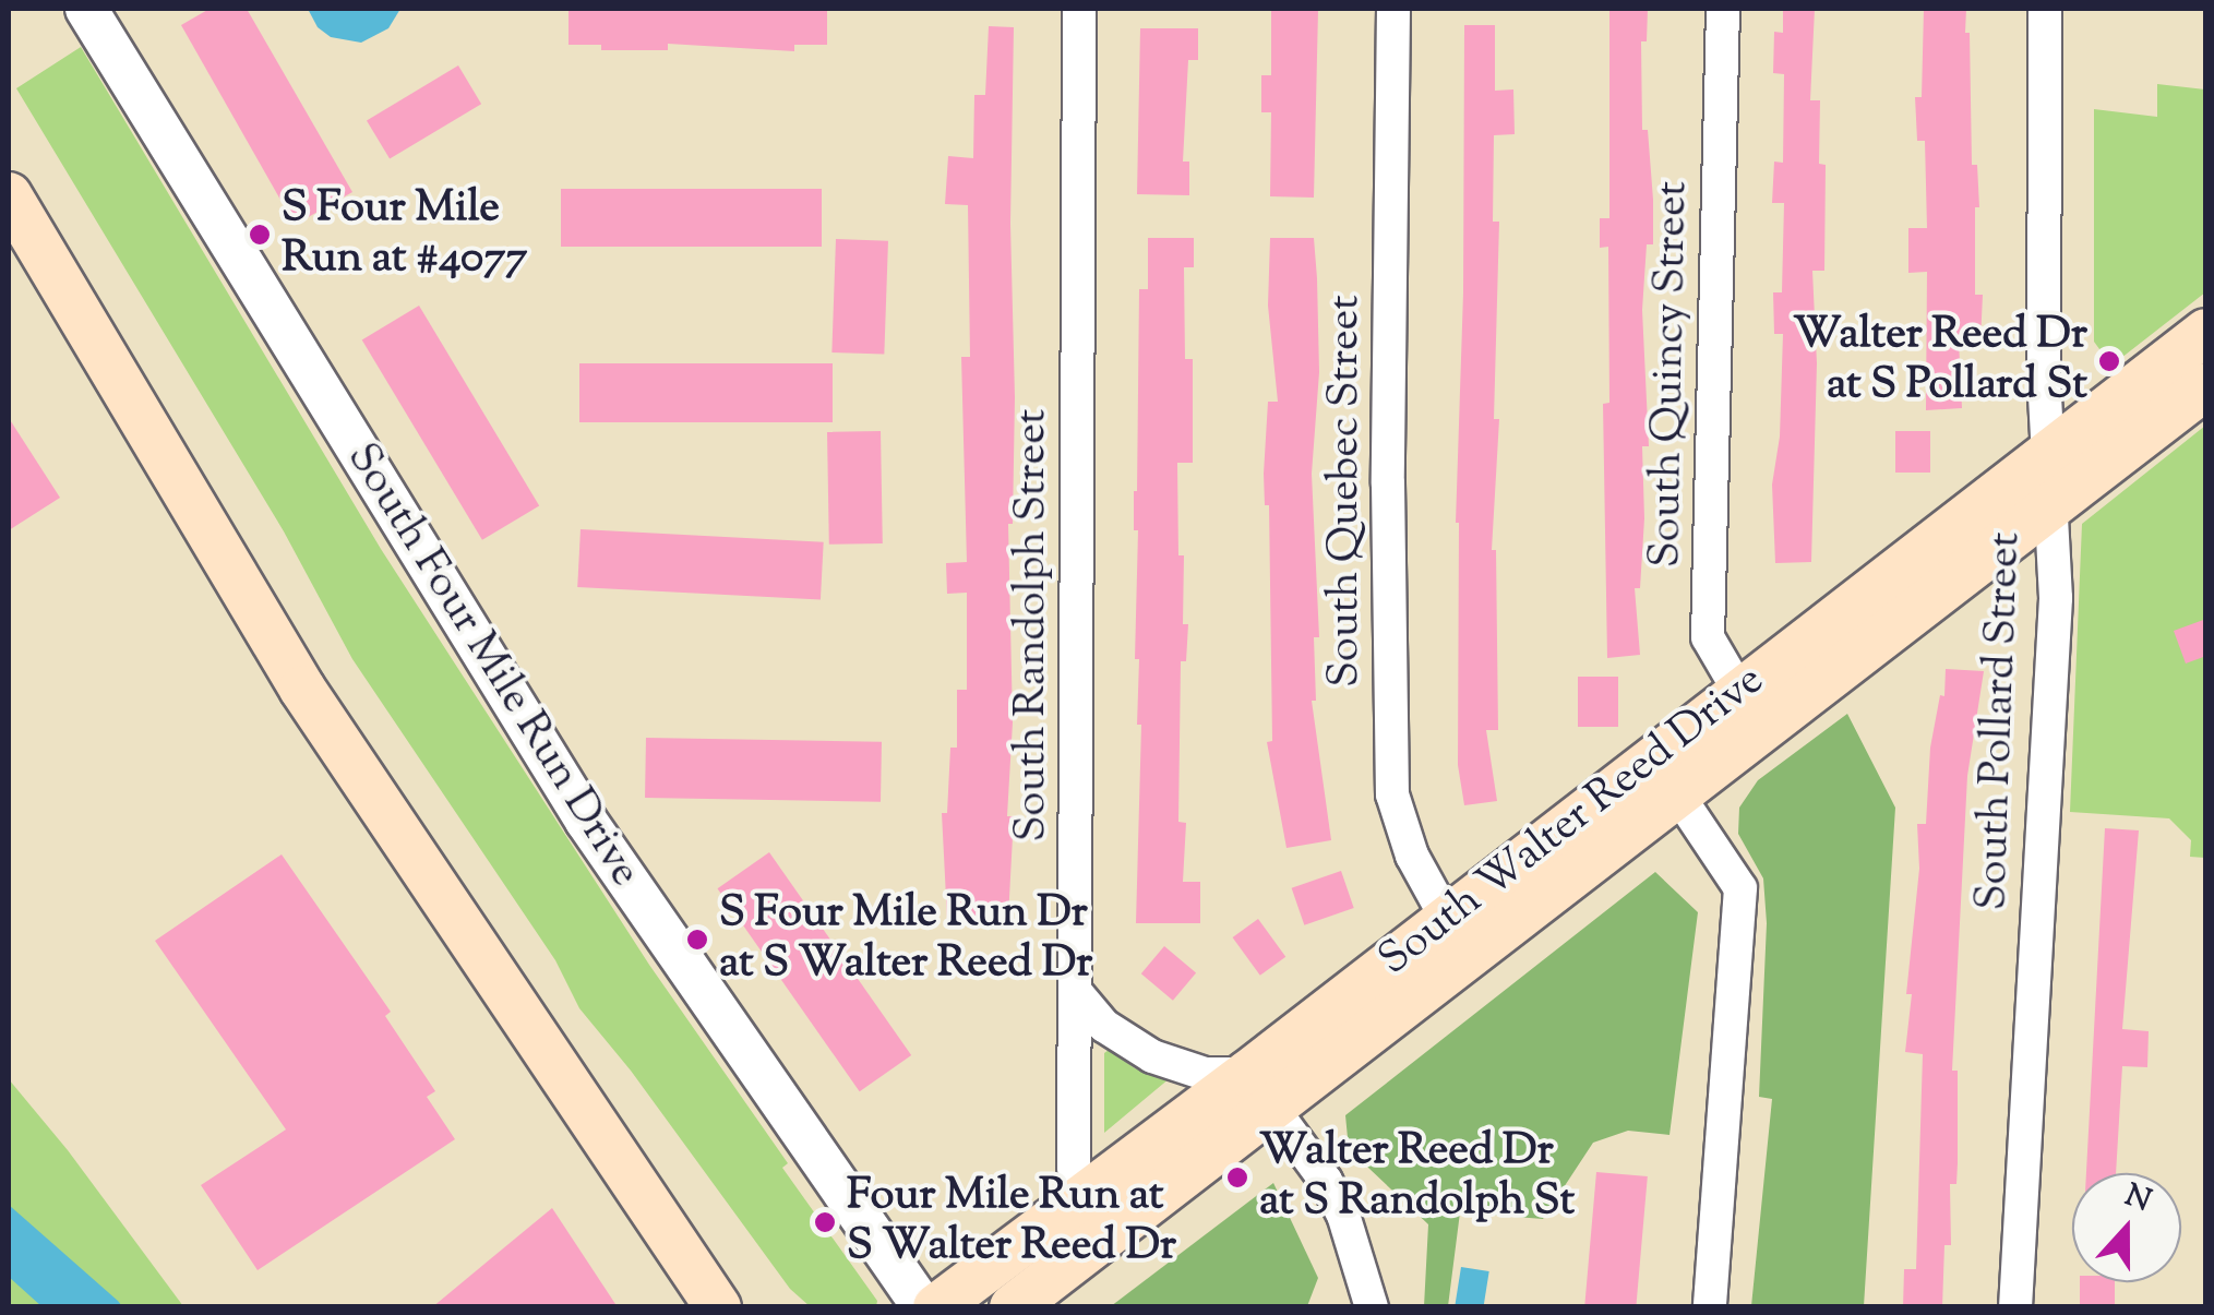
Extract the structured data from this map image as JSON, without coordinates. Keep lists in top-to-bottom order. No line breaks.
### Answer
{"streets":{"main road":["South Walter Reed Drive"],"street":["South Quincy Street","South Quebec Street","South Randolph Street","South Four Mile Run Drive","South Pollard Street"]},"crossings":[["South Quincy Street","South Walter Reed Drive"],["South Quebec Street","South Walter Reed Drive"],["South Randolph Street","South Walter Reed Drive"],["South Pollard Street","South Walter Reed Drive"]],"places":["S Four Mile Run at #4077","Walter Reed Dr at S Pollard St","S Four Mile Run Dr at S Walter Reed Dr","Walter Reed Dr at S Randolph St","Four Mile Run at S Walter Reed Dr"],"north":"top"}
